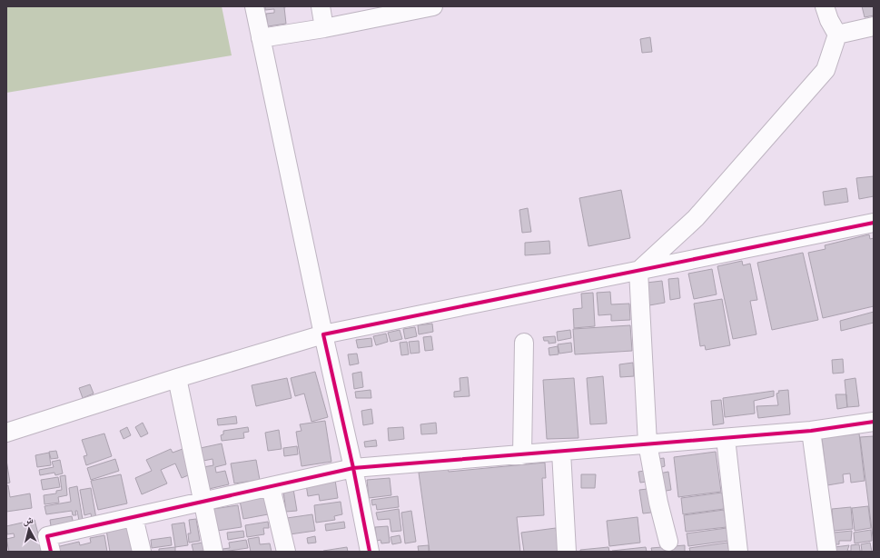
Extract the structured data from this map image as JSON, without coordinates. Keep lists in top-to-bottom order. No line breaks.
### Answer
{"north":"top"}
